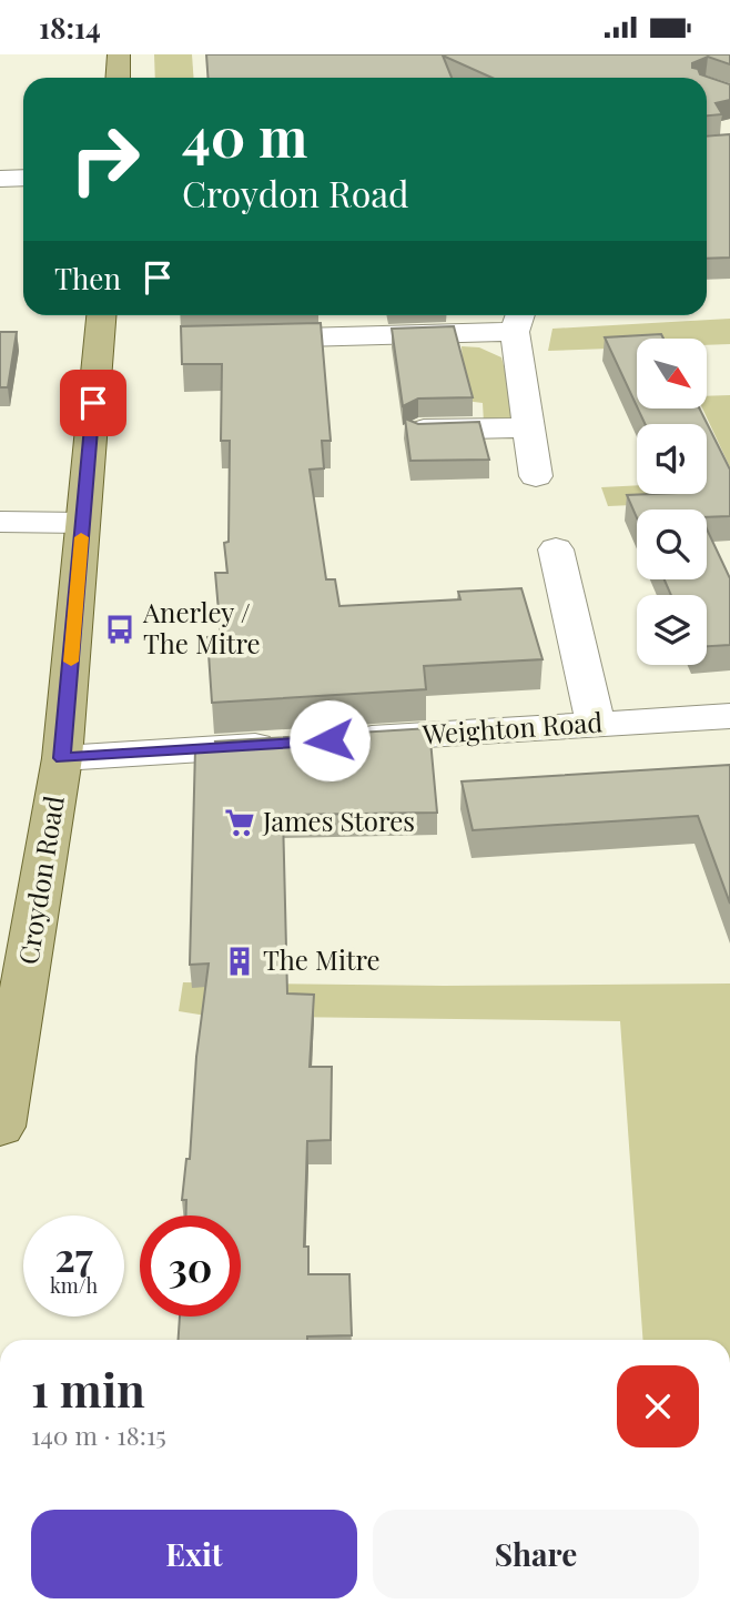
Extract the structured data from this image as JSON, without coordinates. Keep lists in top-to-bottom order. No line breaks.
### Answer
{"streets":{"main road":["Croydon Road"],"street":["Weighton Road"]},"places":{"bus stop":["Anerley / The Mitre"],"supermarket":["James Stores"],"building":["The Mitre"]},"north":"bottom right","page":{"status":"18:14","turn":["40 m","Croydon Road"],"then":"Then","speed":"27 km/h","limit":"30","heading":["1 min","140 m · 18:15"],"buttons":["Exit","Share"]}}
